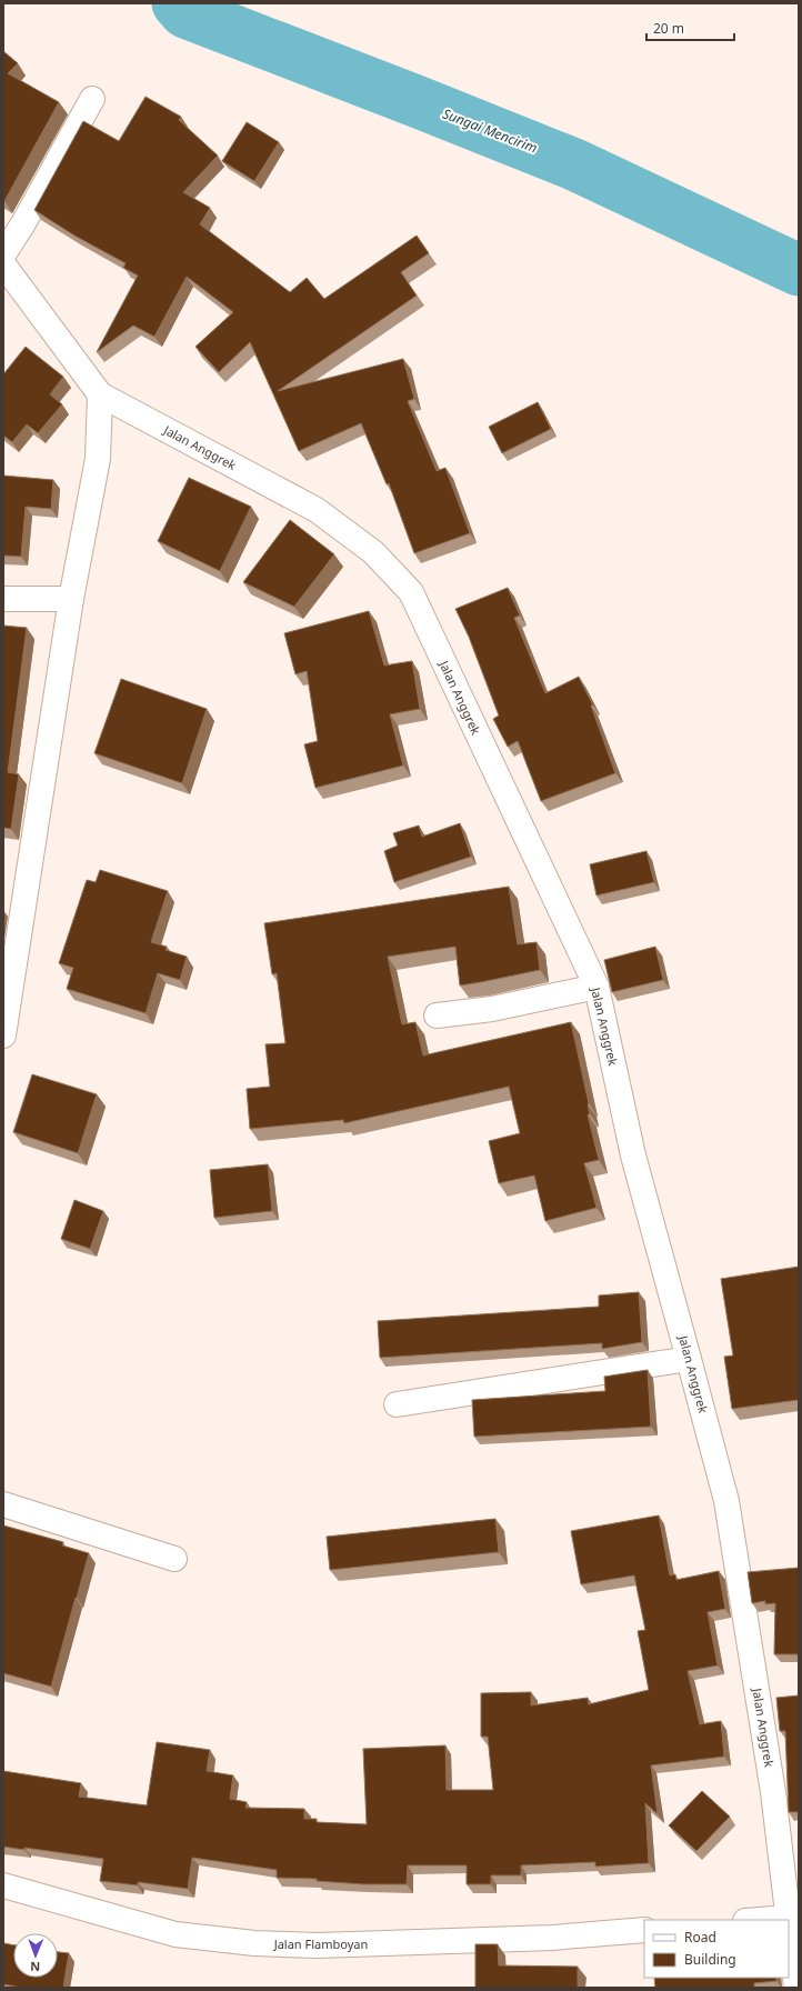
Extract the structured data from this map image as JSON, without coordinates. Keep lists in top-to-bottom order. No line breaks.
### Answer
{"streets":{"street":["Jalan Anggrek","Jalan Flamboyan"]},"water":["Sungai Mencirim"],"legend":["Road","Building"],"scale_bar":"20 m","north":"bottom"}
